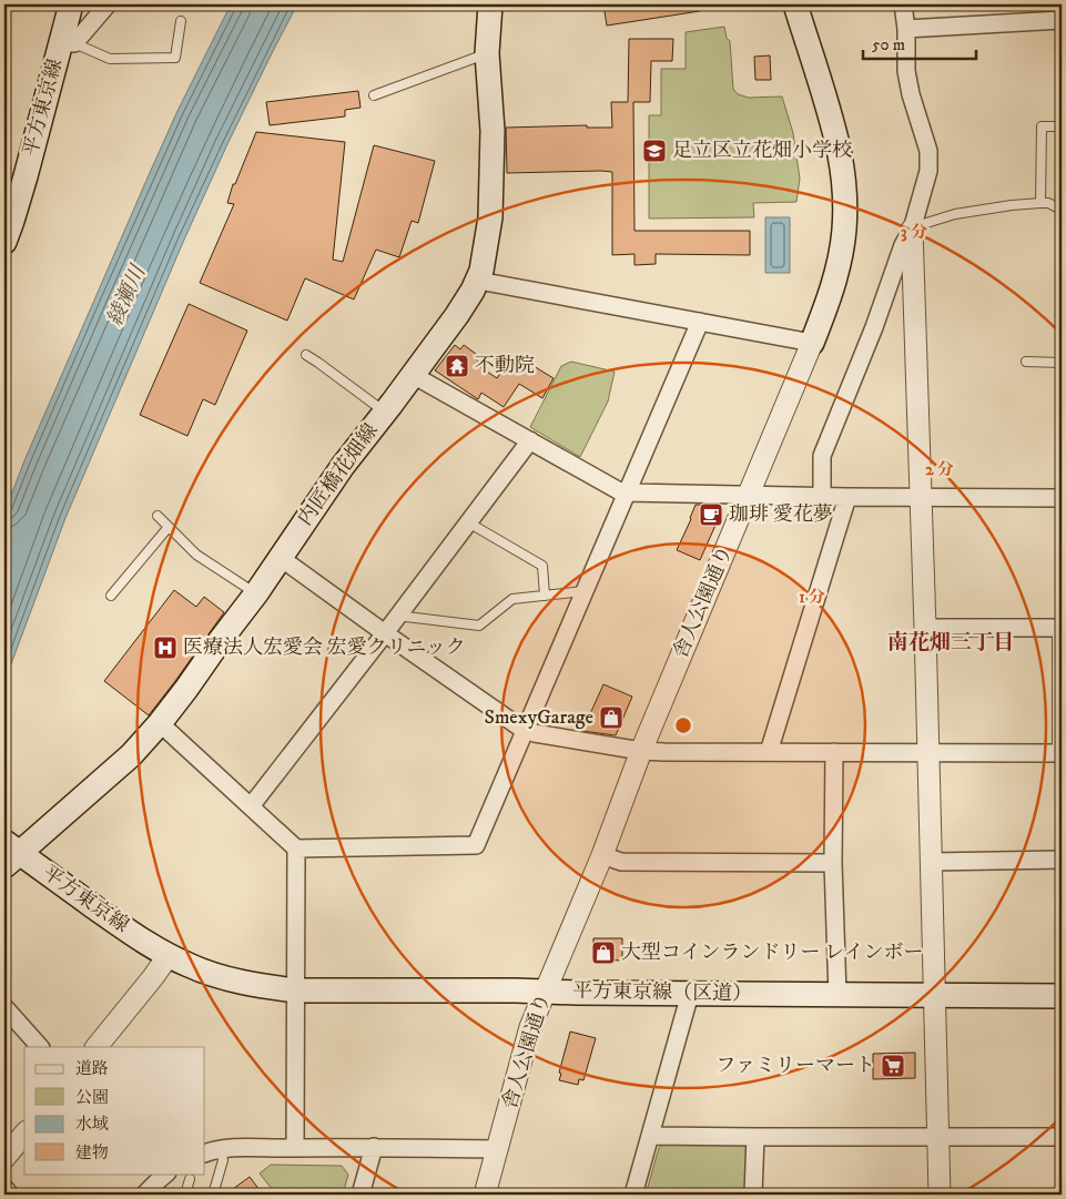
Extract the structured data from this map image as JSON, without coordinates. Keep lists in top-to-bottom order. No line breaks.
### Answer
{"streets":{"main road":["平方東京線","内匠橋花畑線","舎人公園通り","平方東京線（区道）"]},"crossings":[["平方東京線","内匠橋花畑線"],["平方東京線","平方東京線（区道）"],["舎人公園通り","平方東京線（区道）"]],"districts":["南花畑三丁目"],"water":["綾瀬川"],"places":{"school or university":["足立区立花畑小学校"],"temple":["不動院"],"cafe":["珈琲 愛花夢"],"hospital":["医療法人宏愛会 宏愛クリニック"],"shop":["SmexyGarage","大型コインランドリー レインボー"],"supermarket":["ファミリーマート"]},"legend":["道路","公園","水域","建物"],"scale_bar":"50 m","rings":["3 分","2 分","1 分"]}
